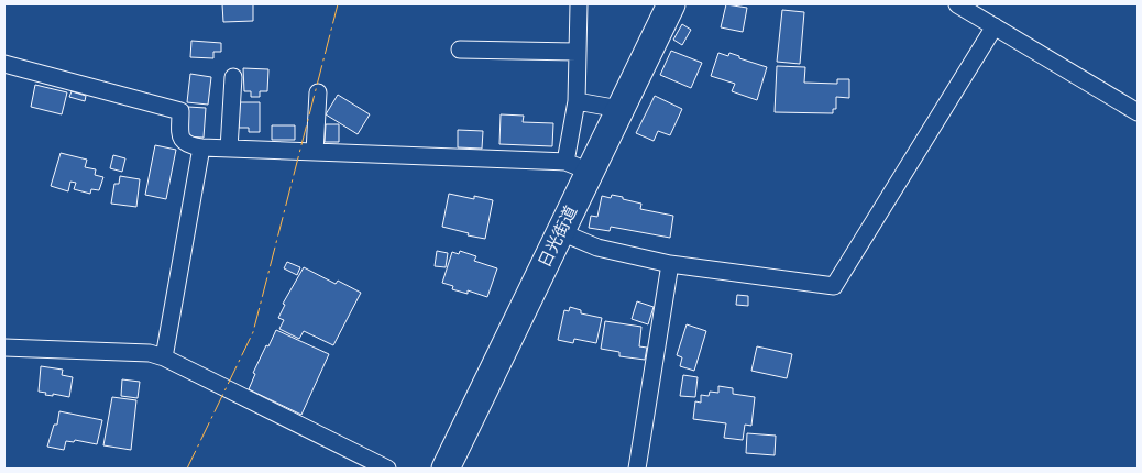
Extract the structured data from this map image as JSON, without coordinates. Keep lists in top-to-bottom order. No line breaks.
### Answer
{"streets":{"highway":["日光街道"]}}
